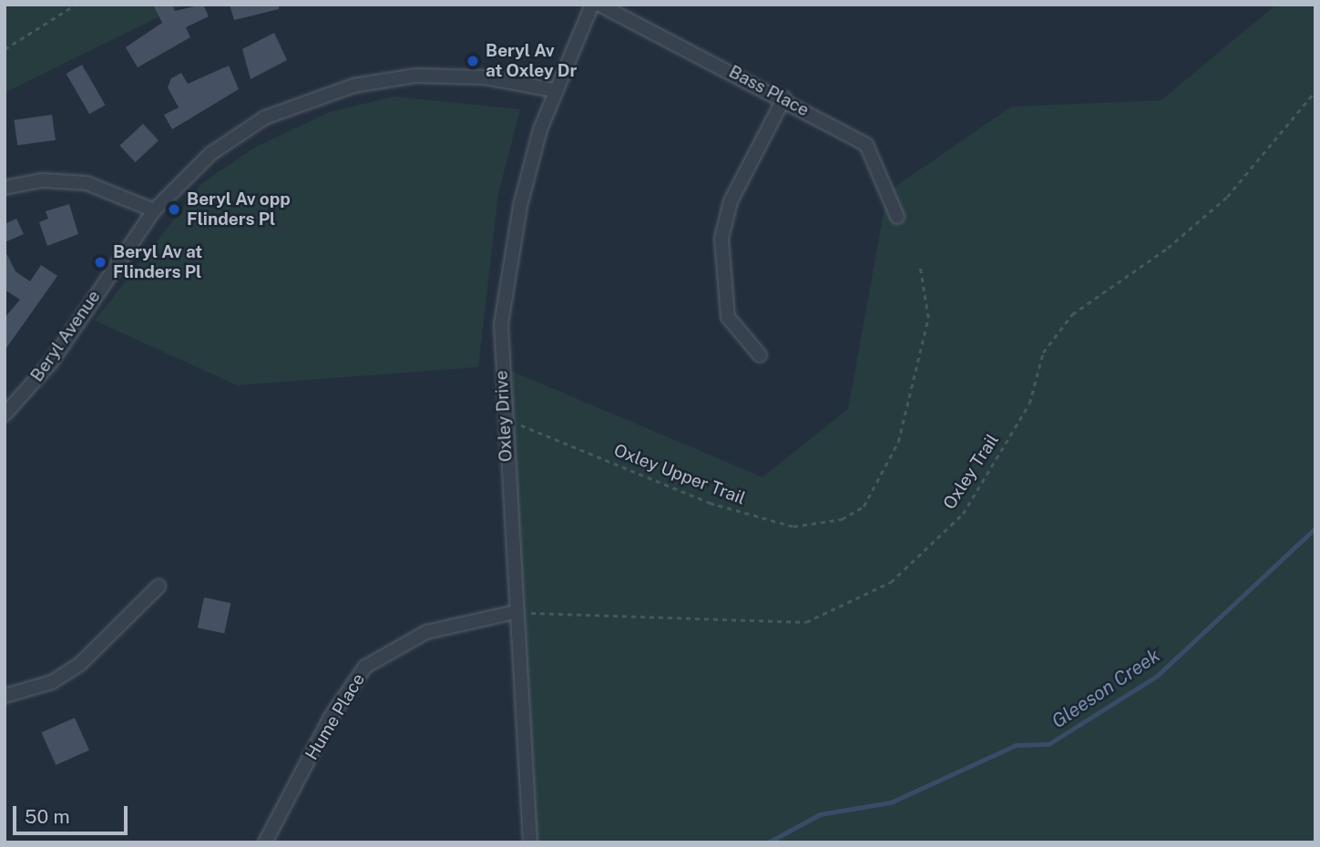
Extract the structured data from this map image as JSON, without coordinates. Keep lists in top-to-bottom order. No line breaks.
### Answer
{"streets":{"street":["Bass Place","Beryl Avenue","Oxley Drive","Hume Place"],"path":["Oxley Trail","Oxley Upper Trail"]},"crossings":[["Beryl Avenue","Oxley Drive"],["Oxley Drive","Oxley Trail"],["Oxley Drive","Oxley Upper Trail"],["Oxley Drive","Hume Place"],["Oxley Trail","Hume Place"]],"water":["Gleeson Creek"],"places":["Beryl Av at Oxley Dr","Beryl Av opp Flinders Pl","Beryl Av at Flinders Pl"],"scale_bar":"50 m"}
